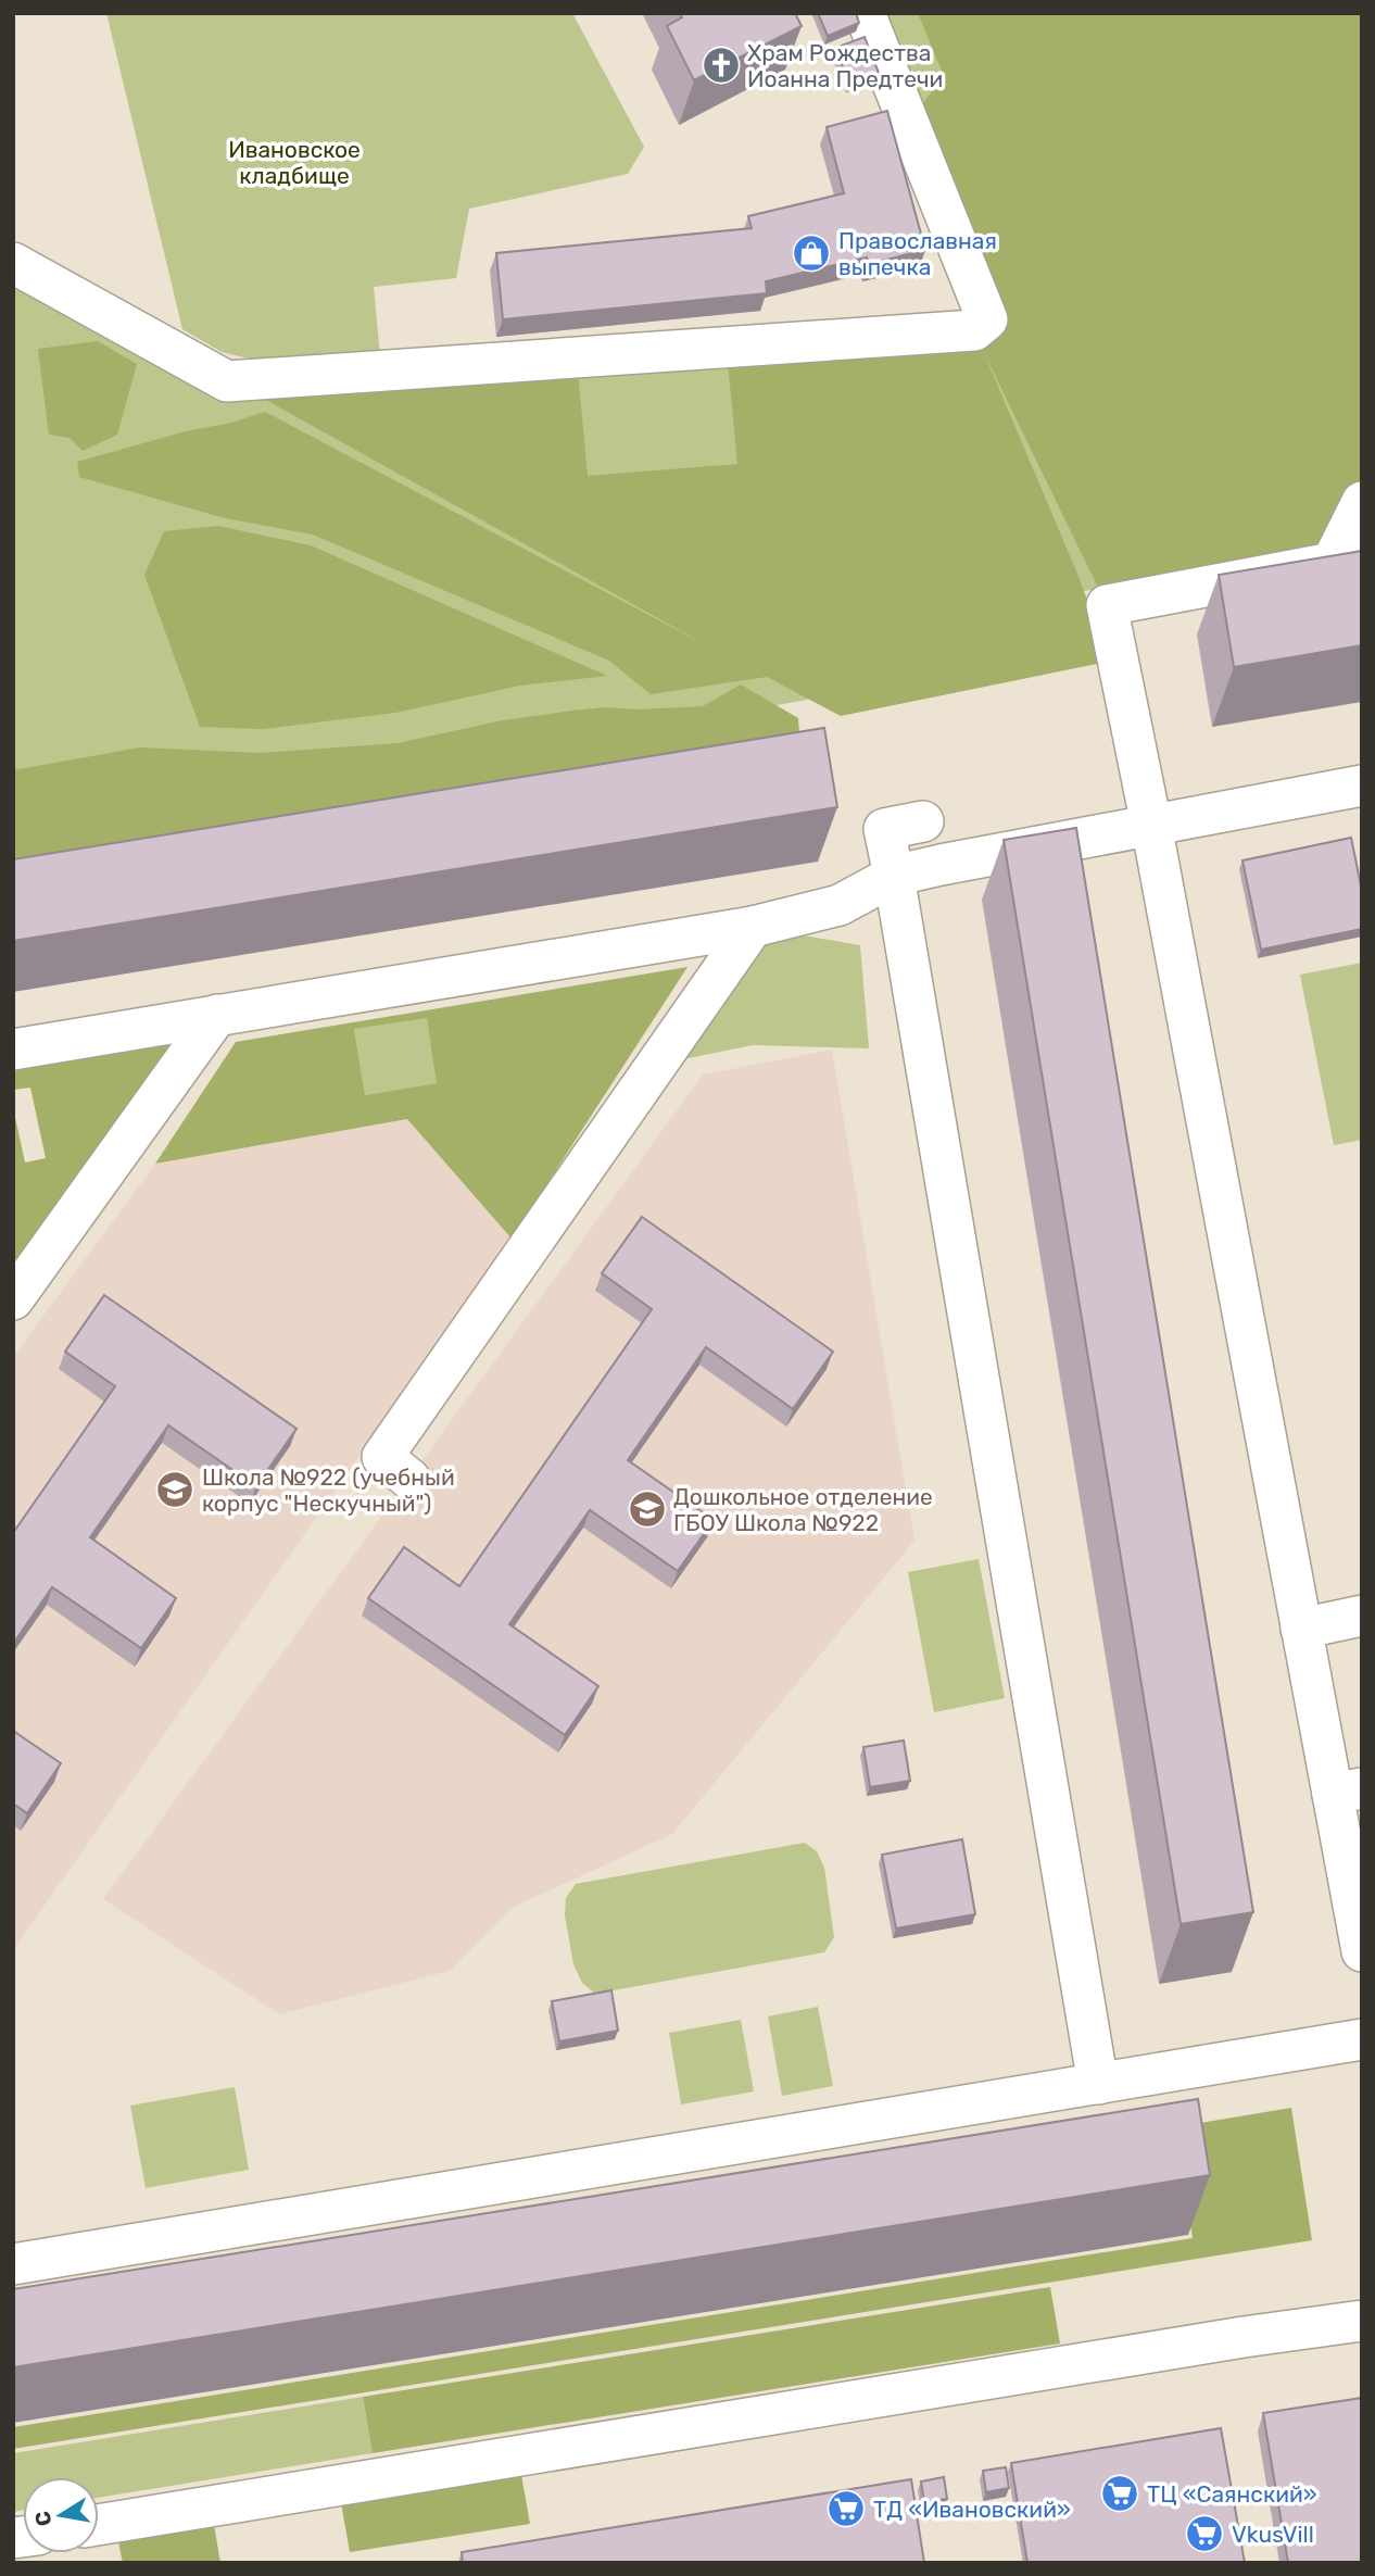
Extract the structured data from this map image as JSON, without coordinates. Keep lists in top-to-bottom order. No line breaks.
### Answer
{"parks":["Ивановское кладбище"],"places":{"church":["Храм Рождества Иоанна Предтечи"],"shop":["Православная выпечка"],"school or university":["Школа №922 (учебный корпус \"Нескучный\")","Дошкольное отделение ГБОУ Школа №922"],"supermarket":["ТЦ «Саянский»","ТД «Ивановский»","VkusVill"]},"north":"left"}
